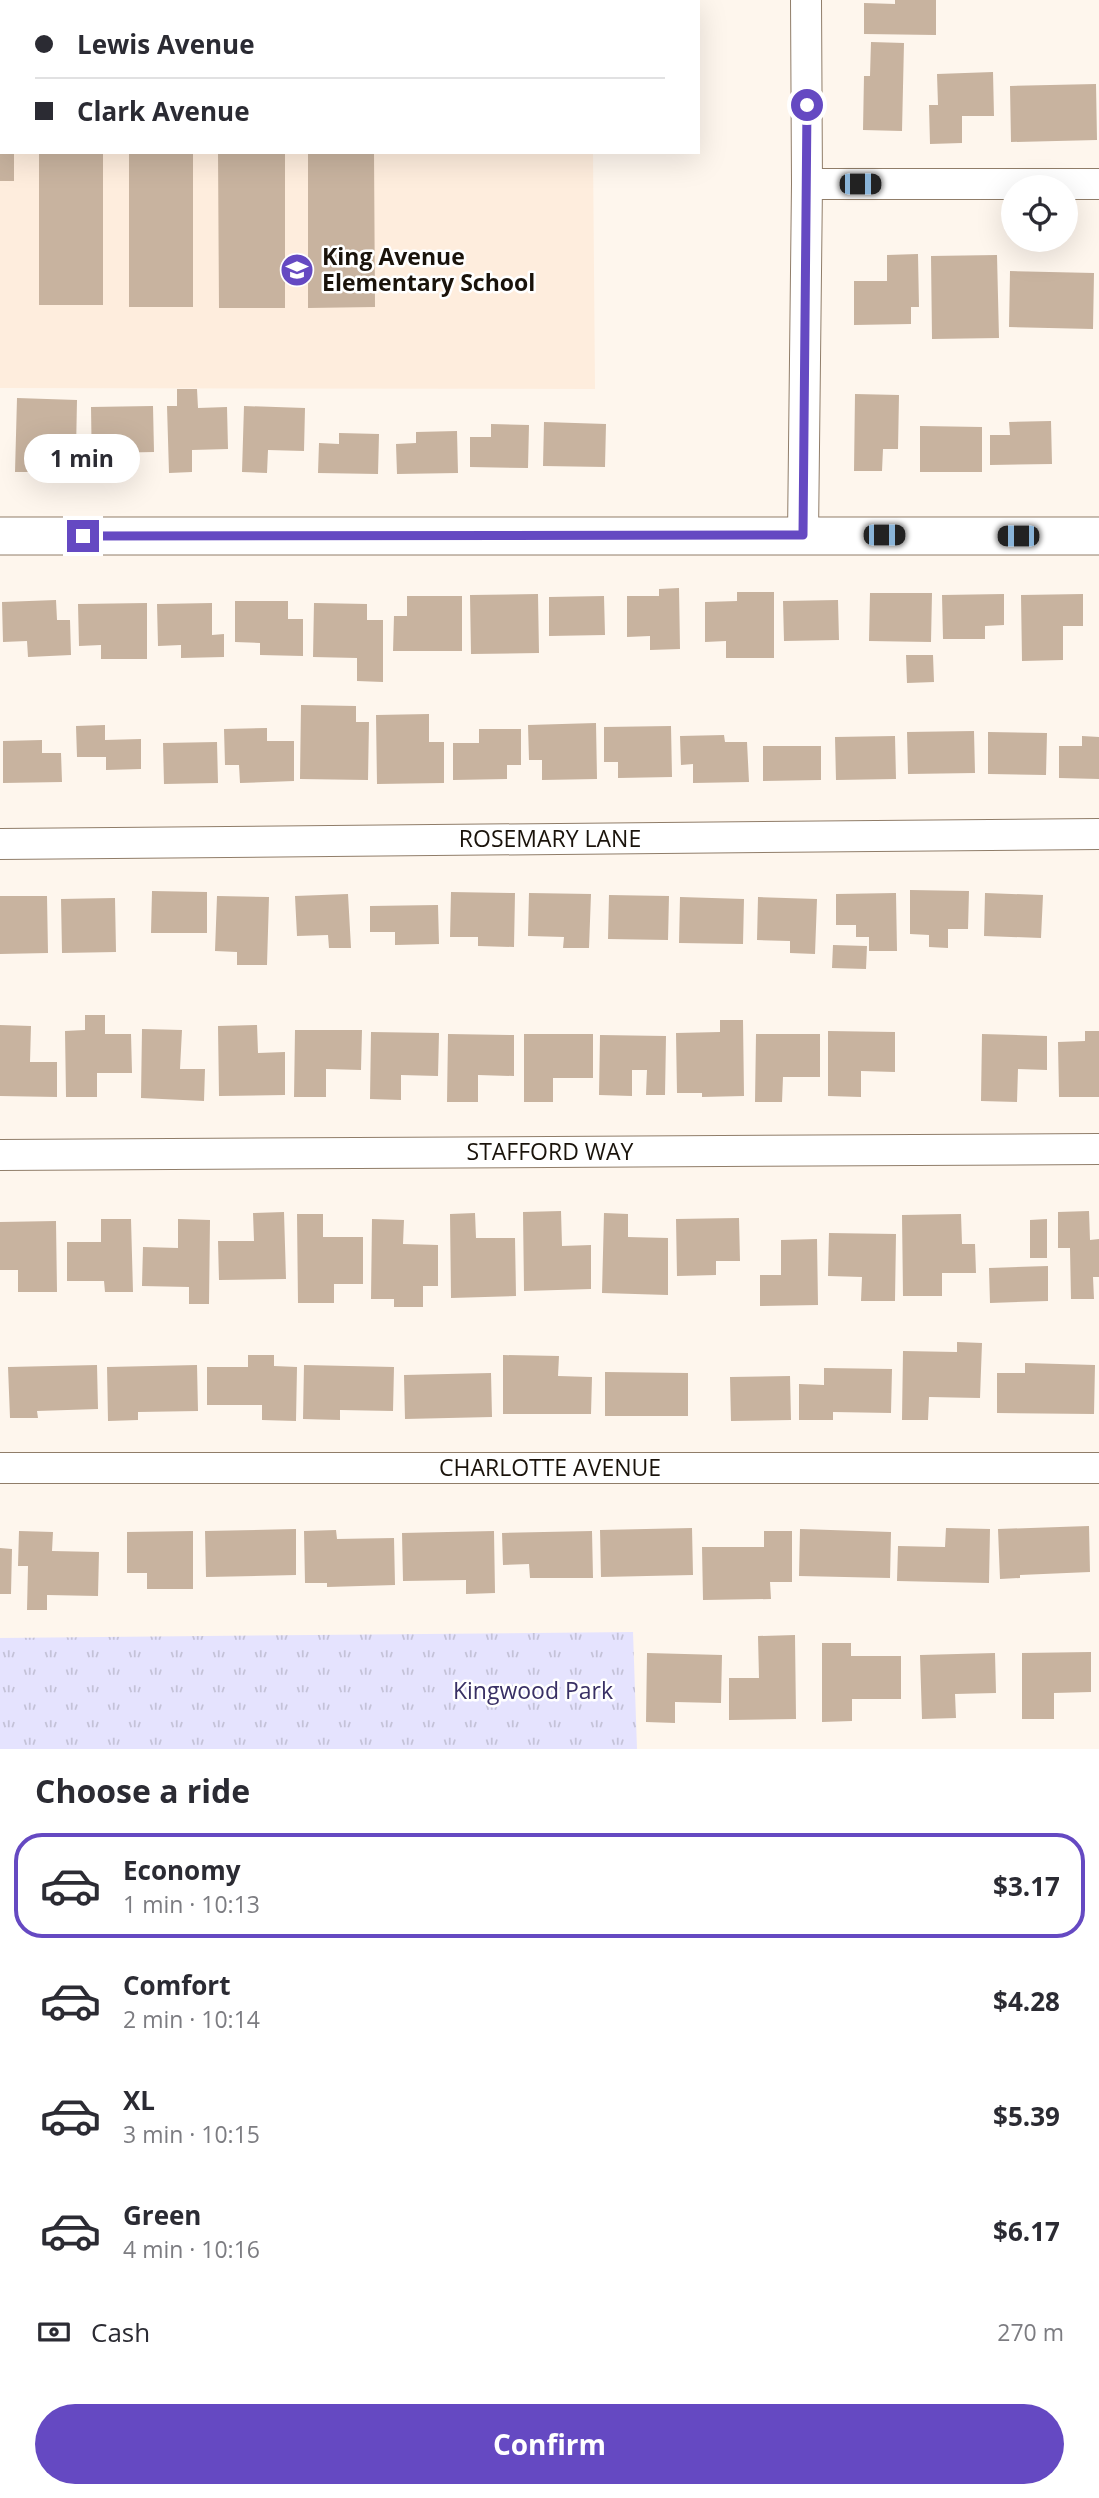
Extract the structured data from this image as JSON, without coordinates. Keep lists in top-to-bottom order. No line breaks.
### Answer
{"streets":{"street":["ROSEMARY LANE","STAFFORD WAY","CHARLOTTE AVENUE"]},"parks":["Kingwood Park"],"places":{"school or university":["King Avenue Elementary School"]},"page":{"banner":["Lewis Avenue","Clark Avenue"],"bubble":"1 min","heading":"Choose a ride","list":[{"name":"Economy","note":"1 min · 10:13","value":"$3.17"},{"name":"Comfort","note":"2 min · 10:14","value":"$4.28"},{"name":"XL","note":"3 min · 10:15","value":"$5.39"},{"name":"Green","note":"4 min · 10:16","value":"$6.17"}],"pay":["Cash","270 m"],"buttons":"Confirm"}}
